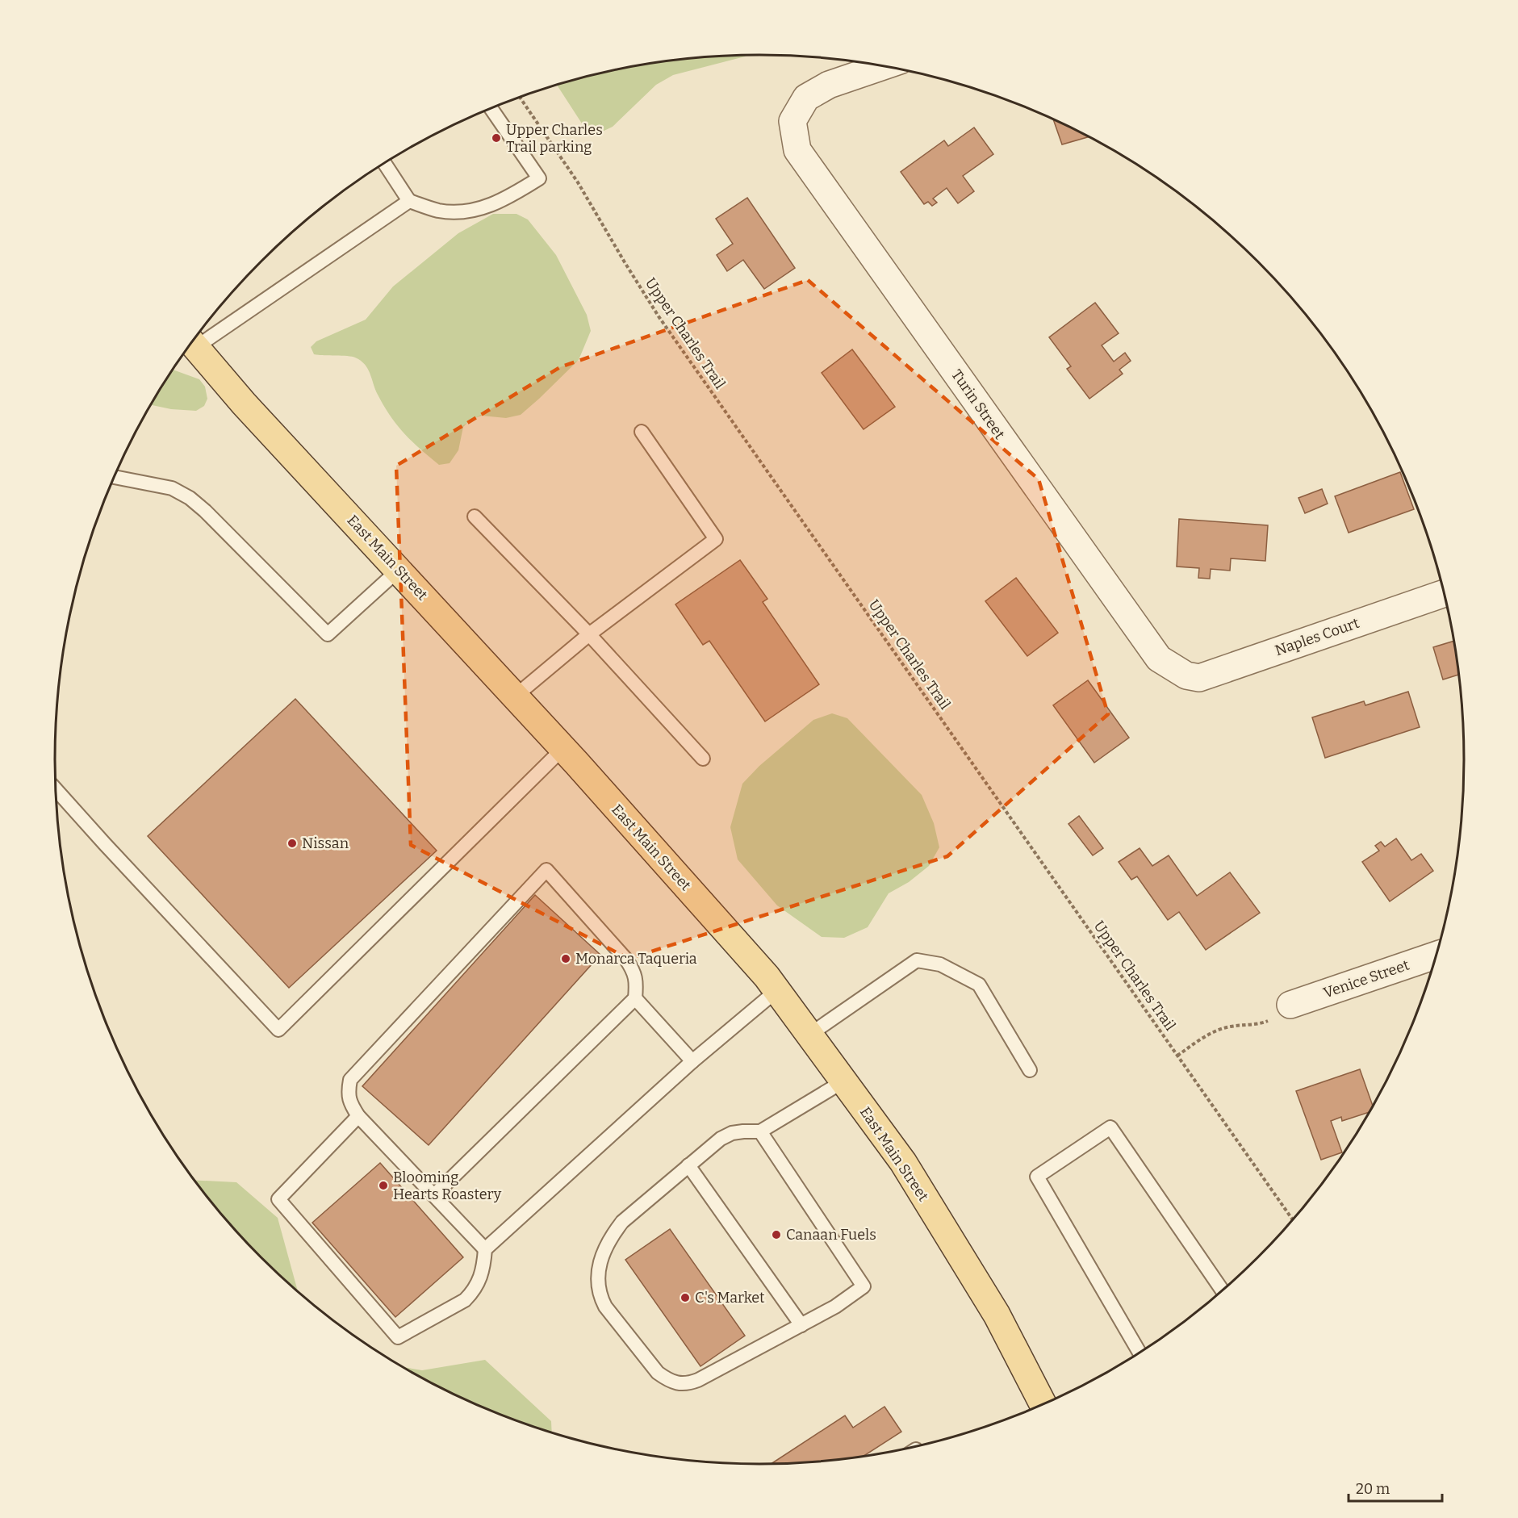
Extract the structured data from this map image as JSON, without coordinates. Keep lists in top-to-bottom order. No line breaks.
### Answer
{"streets":{"main road":["East Main Street"],"street":["Turin Street","Naples Court","Venice Street"],"path":["Upper Charles Trail"]},"crossings":[["Turin Street","Naples Court"]],"places":["Upper Charles Trail parking","Nissan","Monarca Taqueria","Blooming Hearts Roastery","Canaan Fuels","C's Market"],"scale_bar":"20 m"}
